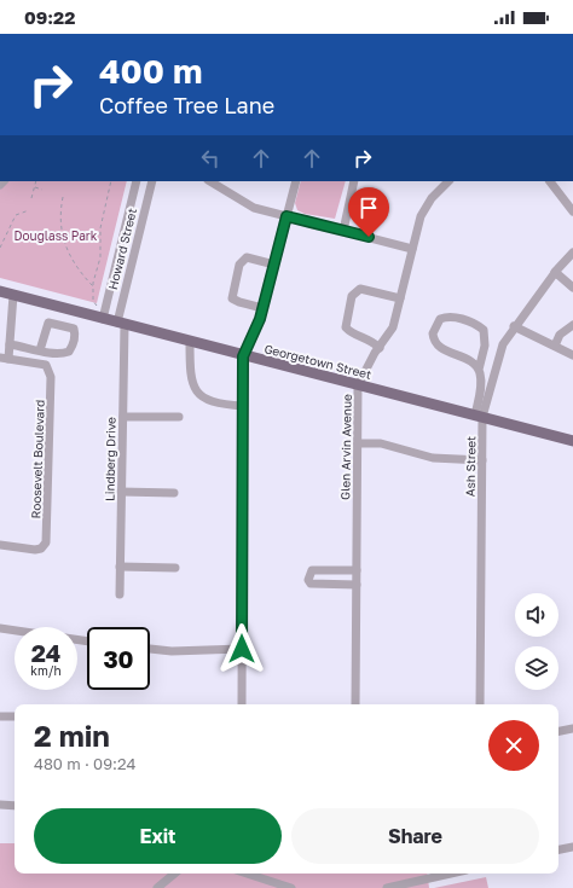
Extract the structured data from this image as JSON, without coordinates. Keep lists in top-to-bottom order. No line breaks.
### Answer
{"streets":{"main road":["Georgetown Street"],"street":["Howard Street","Glen Arvin Avenue","Roosevelt Boulevard","Lindberg Drive","Ash Street"]},"crossings":[["Howard Street","Georgetown Street"],["Howard Street","Lindberg Drive"],["Georgetown Street","Glen Arvin Avenue"],["Georgetown Street","Roosevelt Boulevard"],["Georgetown Street","Lindberg Drive"],["Georgetown Street","Ash Street"]],"parks":["Douglass Park"],"page":{"status":"09:22","turn":["400 m","Coffee Tree Lane"],"speed":"24 km/h","limit":"30","heading":["2 min","480 m · 09:24"],"buttons":["Exit","Share"]}}
